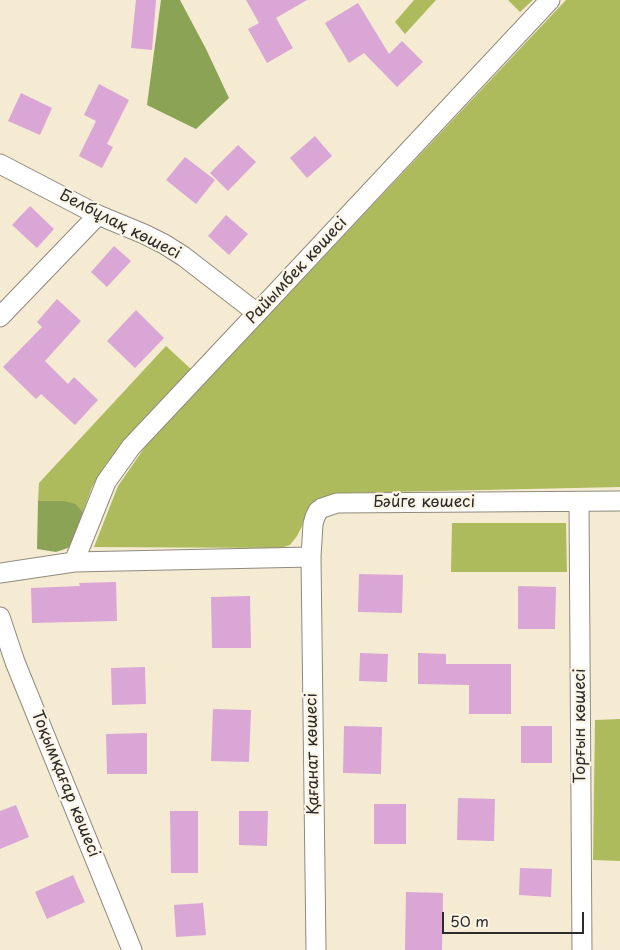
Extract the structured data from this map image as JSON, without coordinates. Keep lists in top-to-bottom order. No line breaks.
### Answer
{"streets":{"street":["Белбұлақ көшесі","Райымбек көшесі","Бәйге көшесі","Торғын көшесі","Қағанат көшесі","Тоқымқағар көшесі"]},"crossings":[["Белбұлақ көшесі","Райымбек көшесі"],["Бәйге көшесі","Торғын көшесі"],["Бәйге көшесі","Қағанат көшесі"]],"scale_bar":"50 m"}
